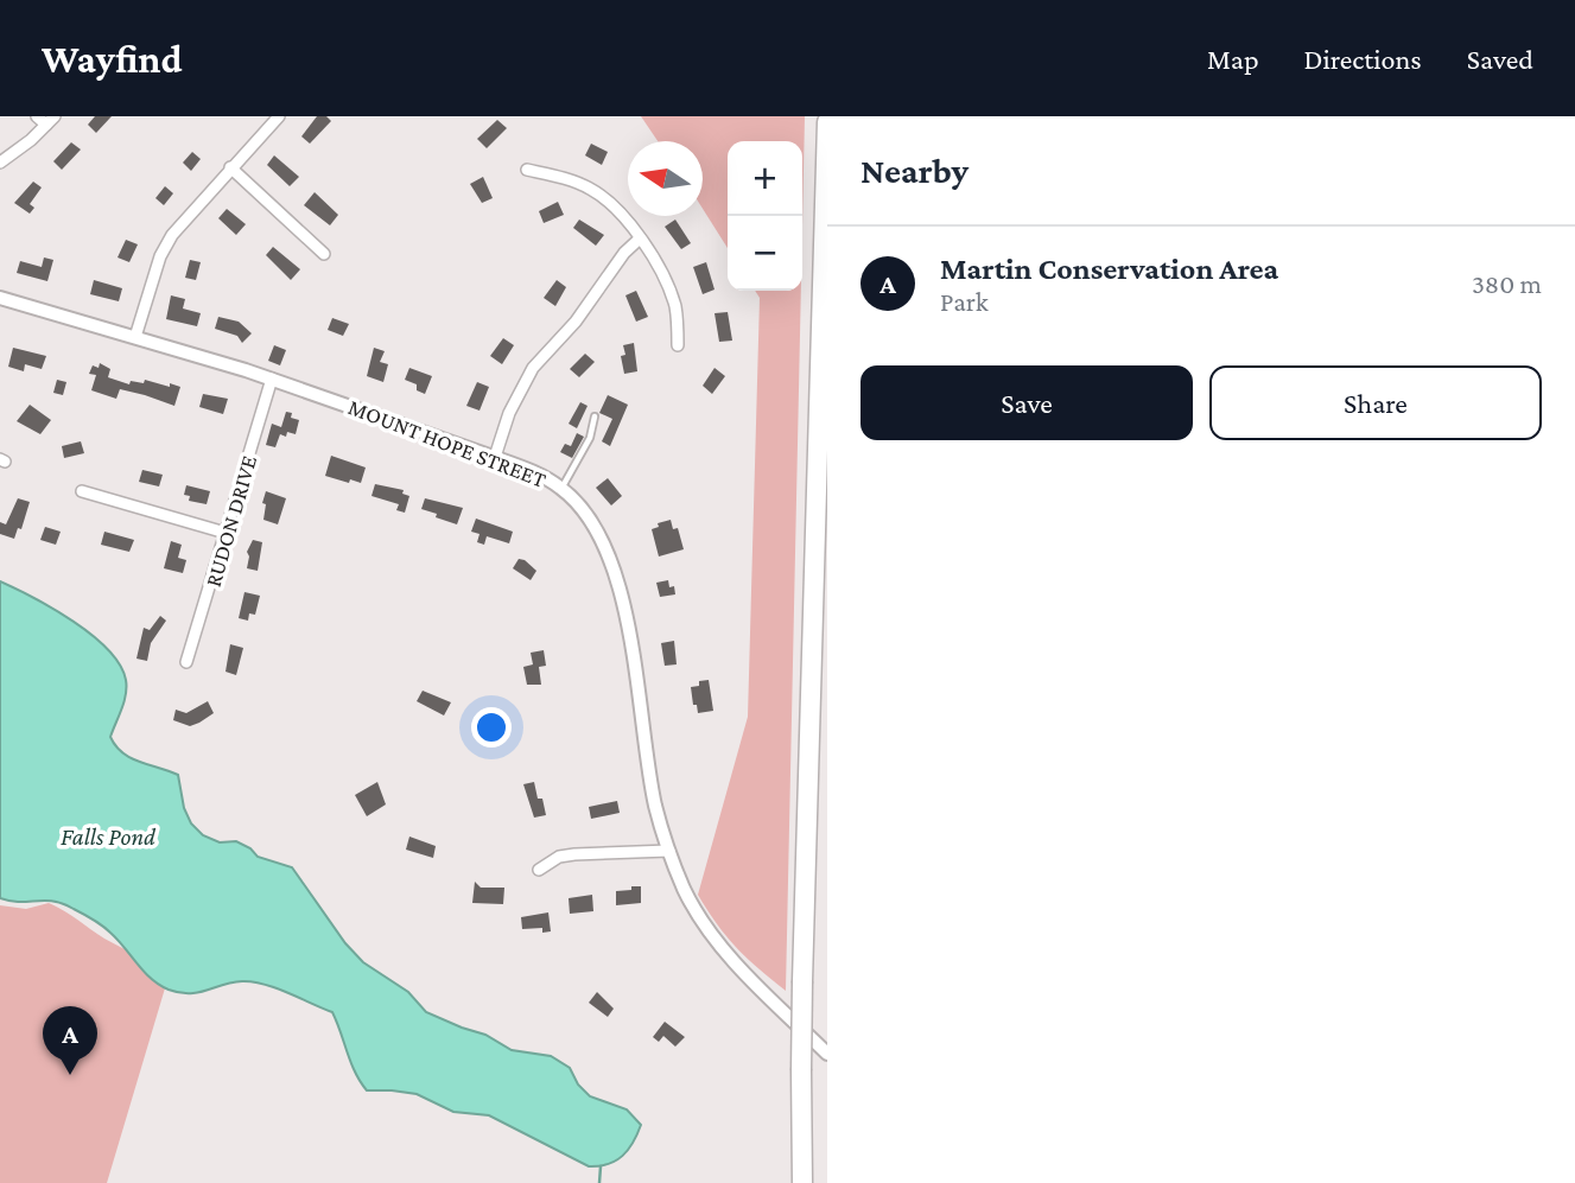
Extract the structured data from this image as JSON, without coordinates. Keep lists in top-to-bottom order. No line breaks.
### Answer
{"streets":{"street":["MOUNT HOPE STREET","RUDON DRIVE"]},"crossings":[["MOUNT HOPE STREET","RUDON DRIVE"]],"water":["Falls Pond"],"north":"left","page":{"header":"Wayfind","nav":["Map","Directions","Saved"],"heading":"Nearby","map_buttons":["+","−"],"list":[{"mark":"A","name":"Martin Conservation Area","note":"Park","value":"380 m"}],"buttons":["Save","Share"],"pins":"A"}}
